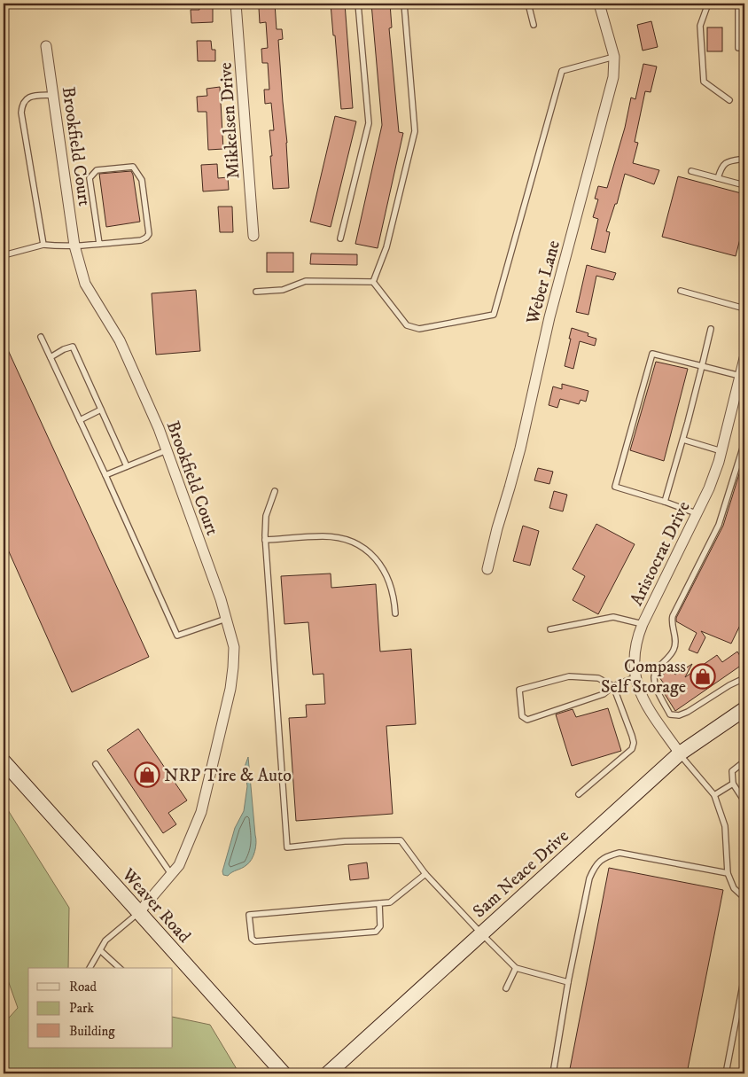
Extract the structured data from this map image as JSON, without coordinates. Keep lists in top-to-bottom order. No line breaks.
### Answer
{"streets":{"street":["Mikkelsen Drive","Brookfield Court","Weber Lane","Aristocrat Drive","Sam Neace Drive","Weaver Road"]},"crossings":[["Brookfield Court","Weaver Road"],["Aristocrat Drive","Sam Neace Drive"]],"places":{"shop":["Compass Self Storage","NRP Tire & Auto"]},"legend":["Road","Park","Building"]}
